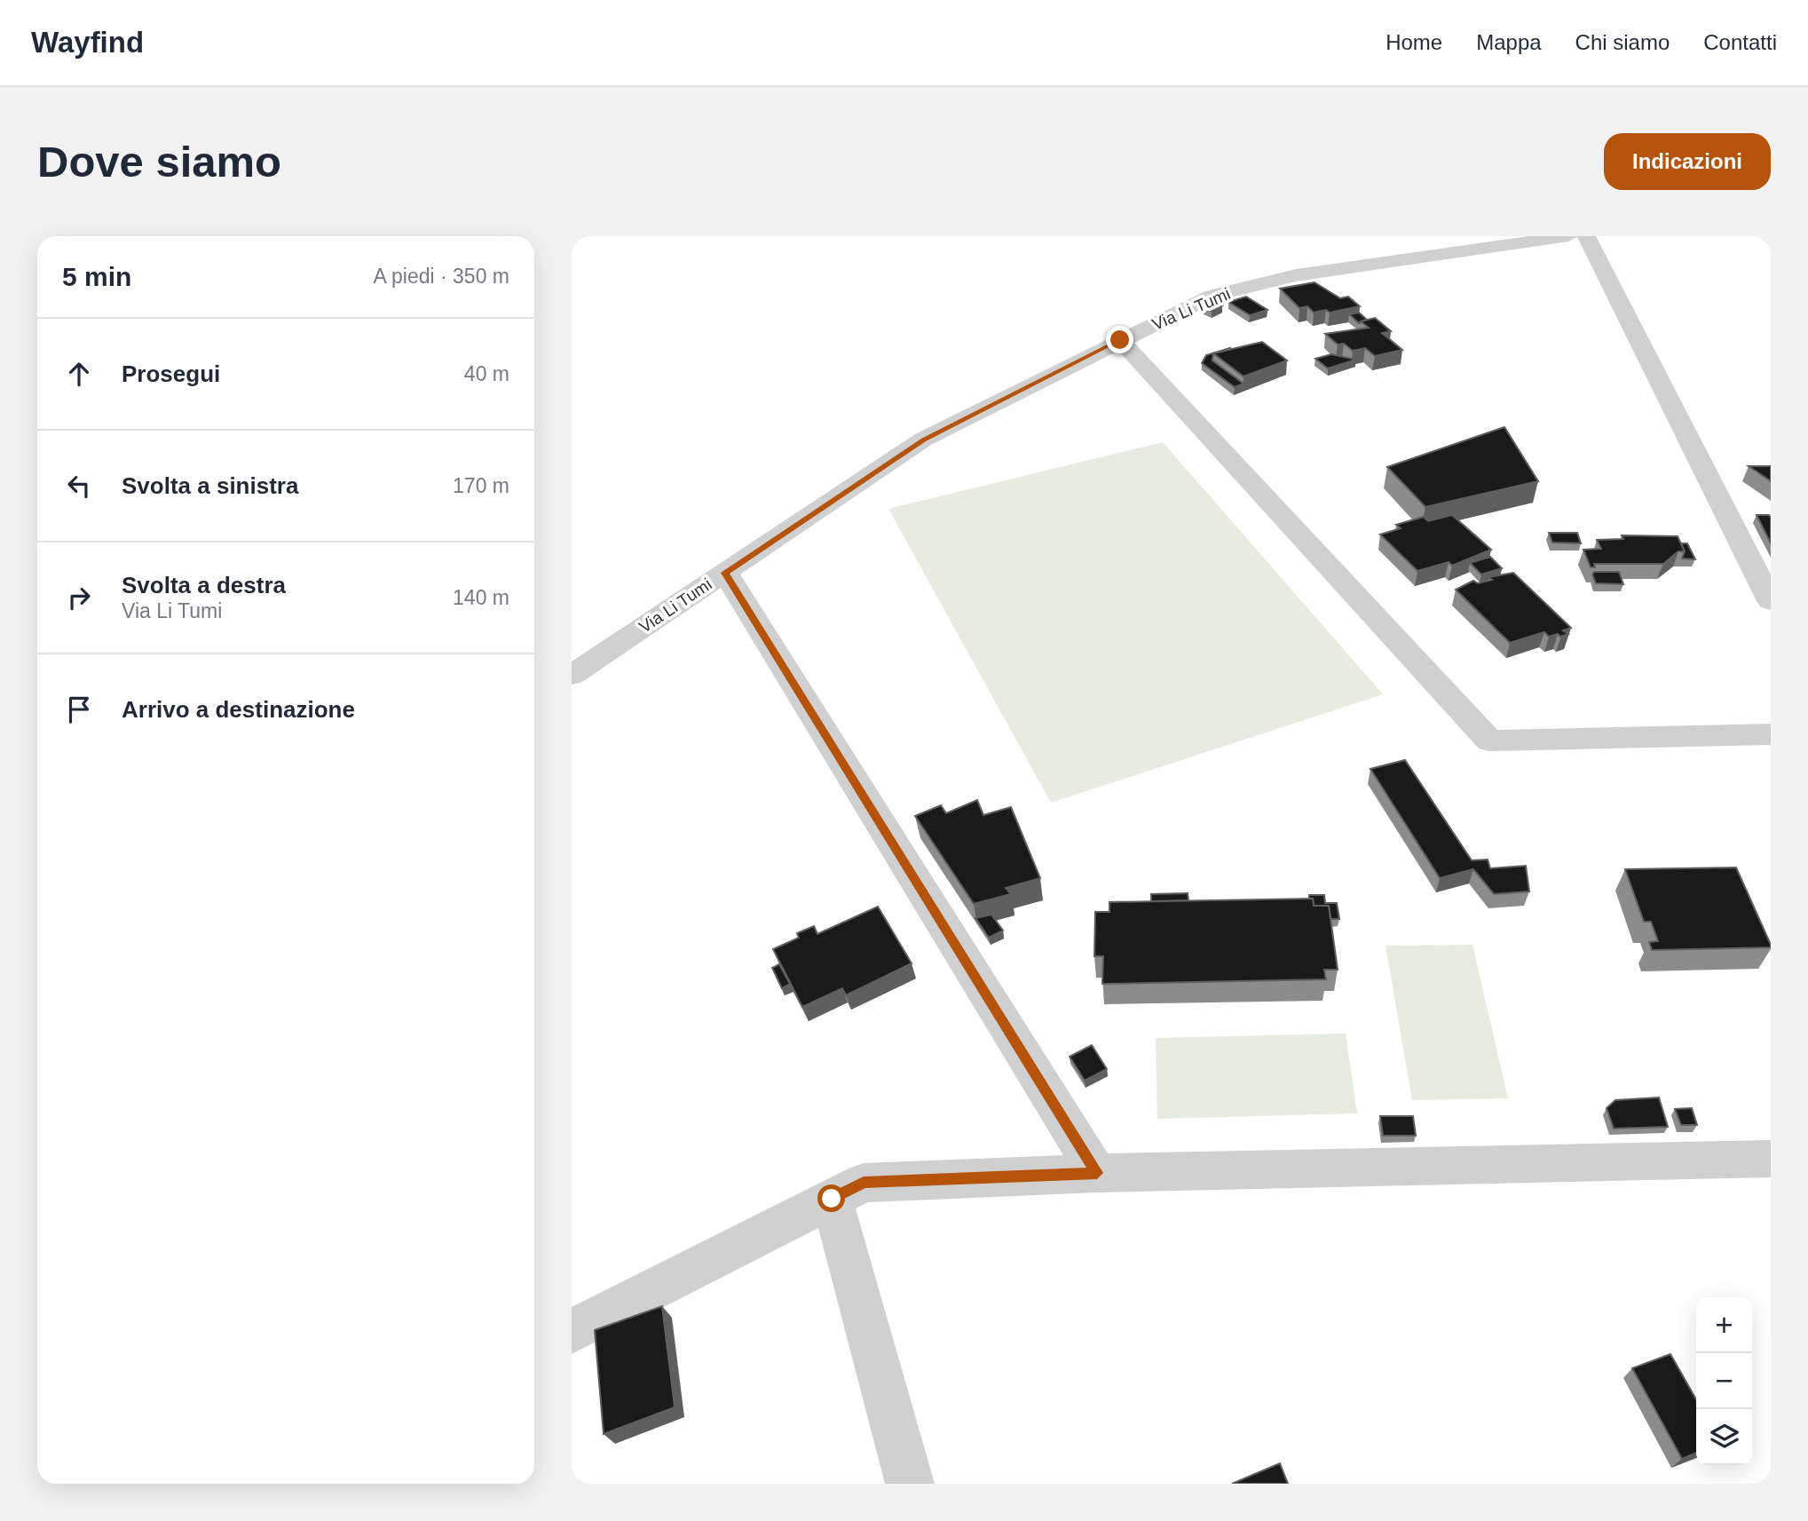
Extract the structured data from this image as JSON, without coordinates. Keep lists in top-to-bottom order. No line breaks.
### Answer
{"streets":{"street":["Via Li Tumi"]},"page":{"header":"Wayfind","nav":["Home","Mappa","Chi siamo","Contatti"],"buttons":"Indicazioni","title":"Dove siamo","heading":["5 min","A piedi · 350 m"],"list":[["Prosegui","40 m"],["Svolta a sinistra","170 m"],["Svolta a destra","Via Li Tumi","140 m"],"Arrivo a destinazione"],"map_buttons":["+","−"]}}
